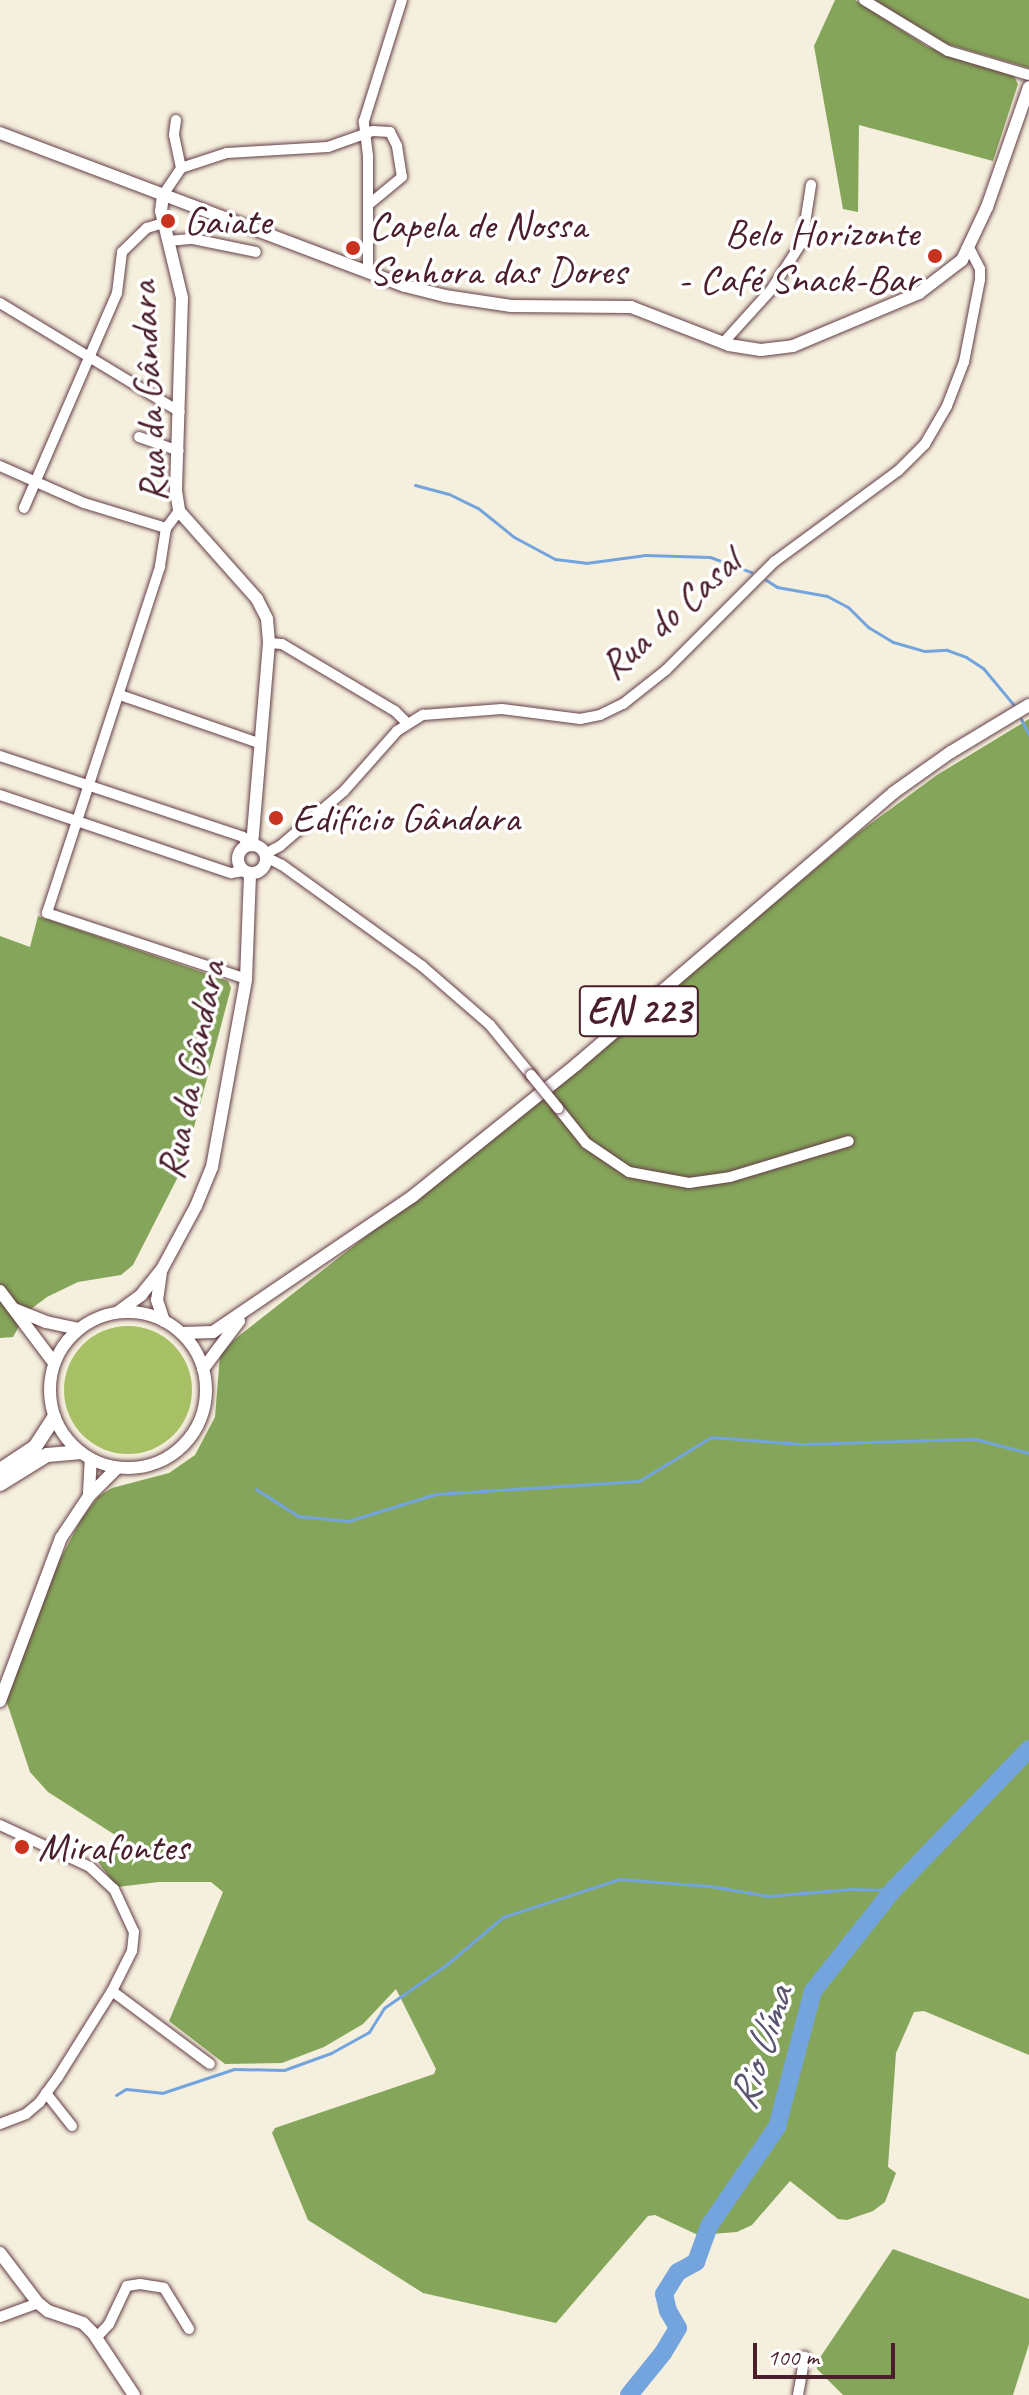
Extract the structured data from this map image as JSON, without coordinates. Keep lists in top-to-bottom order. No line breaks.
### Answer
{"streets":{"main road":["Rua da Gândara","EN 223"],"street":["Rua do Casal"]},"crossings":[["Rua da Gândara","EN 223"]],"water":["Rio Uíma"],"places":["Gaiate","Capela de Nossa Senhora das Dores","Belo Horizonte - Café Snack-Bar","Edifício Gândara","Mirafontes"],"scale_bar":"100 m"}
